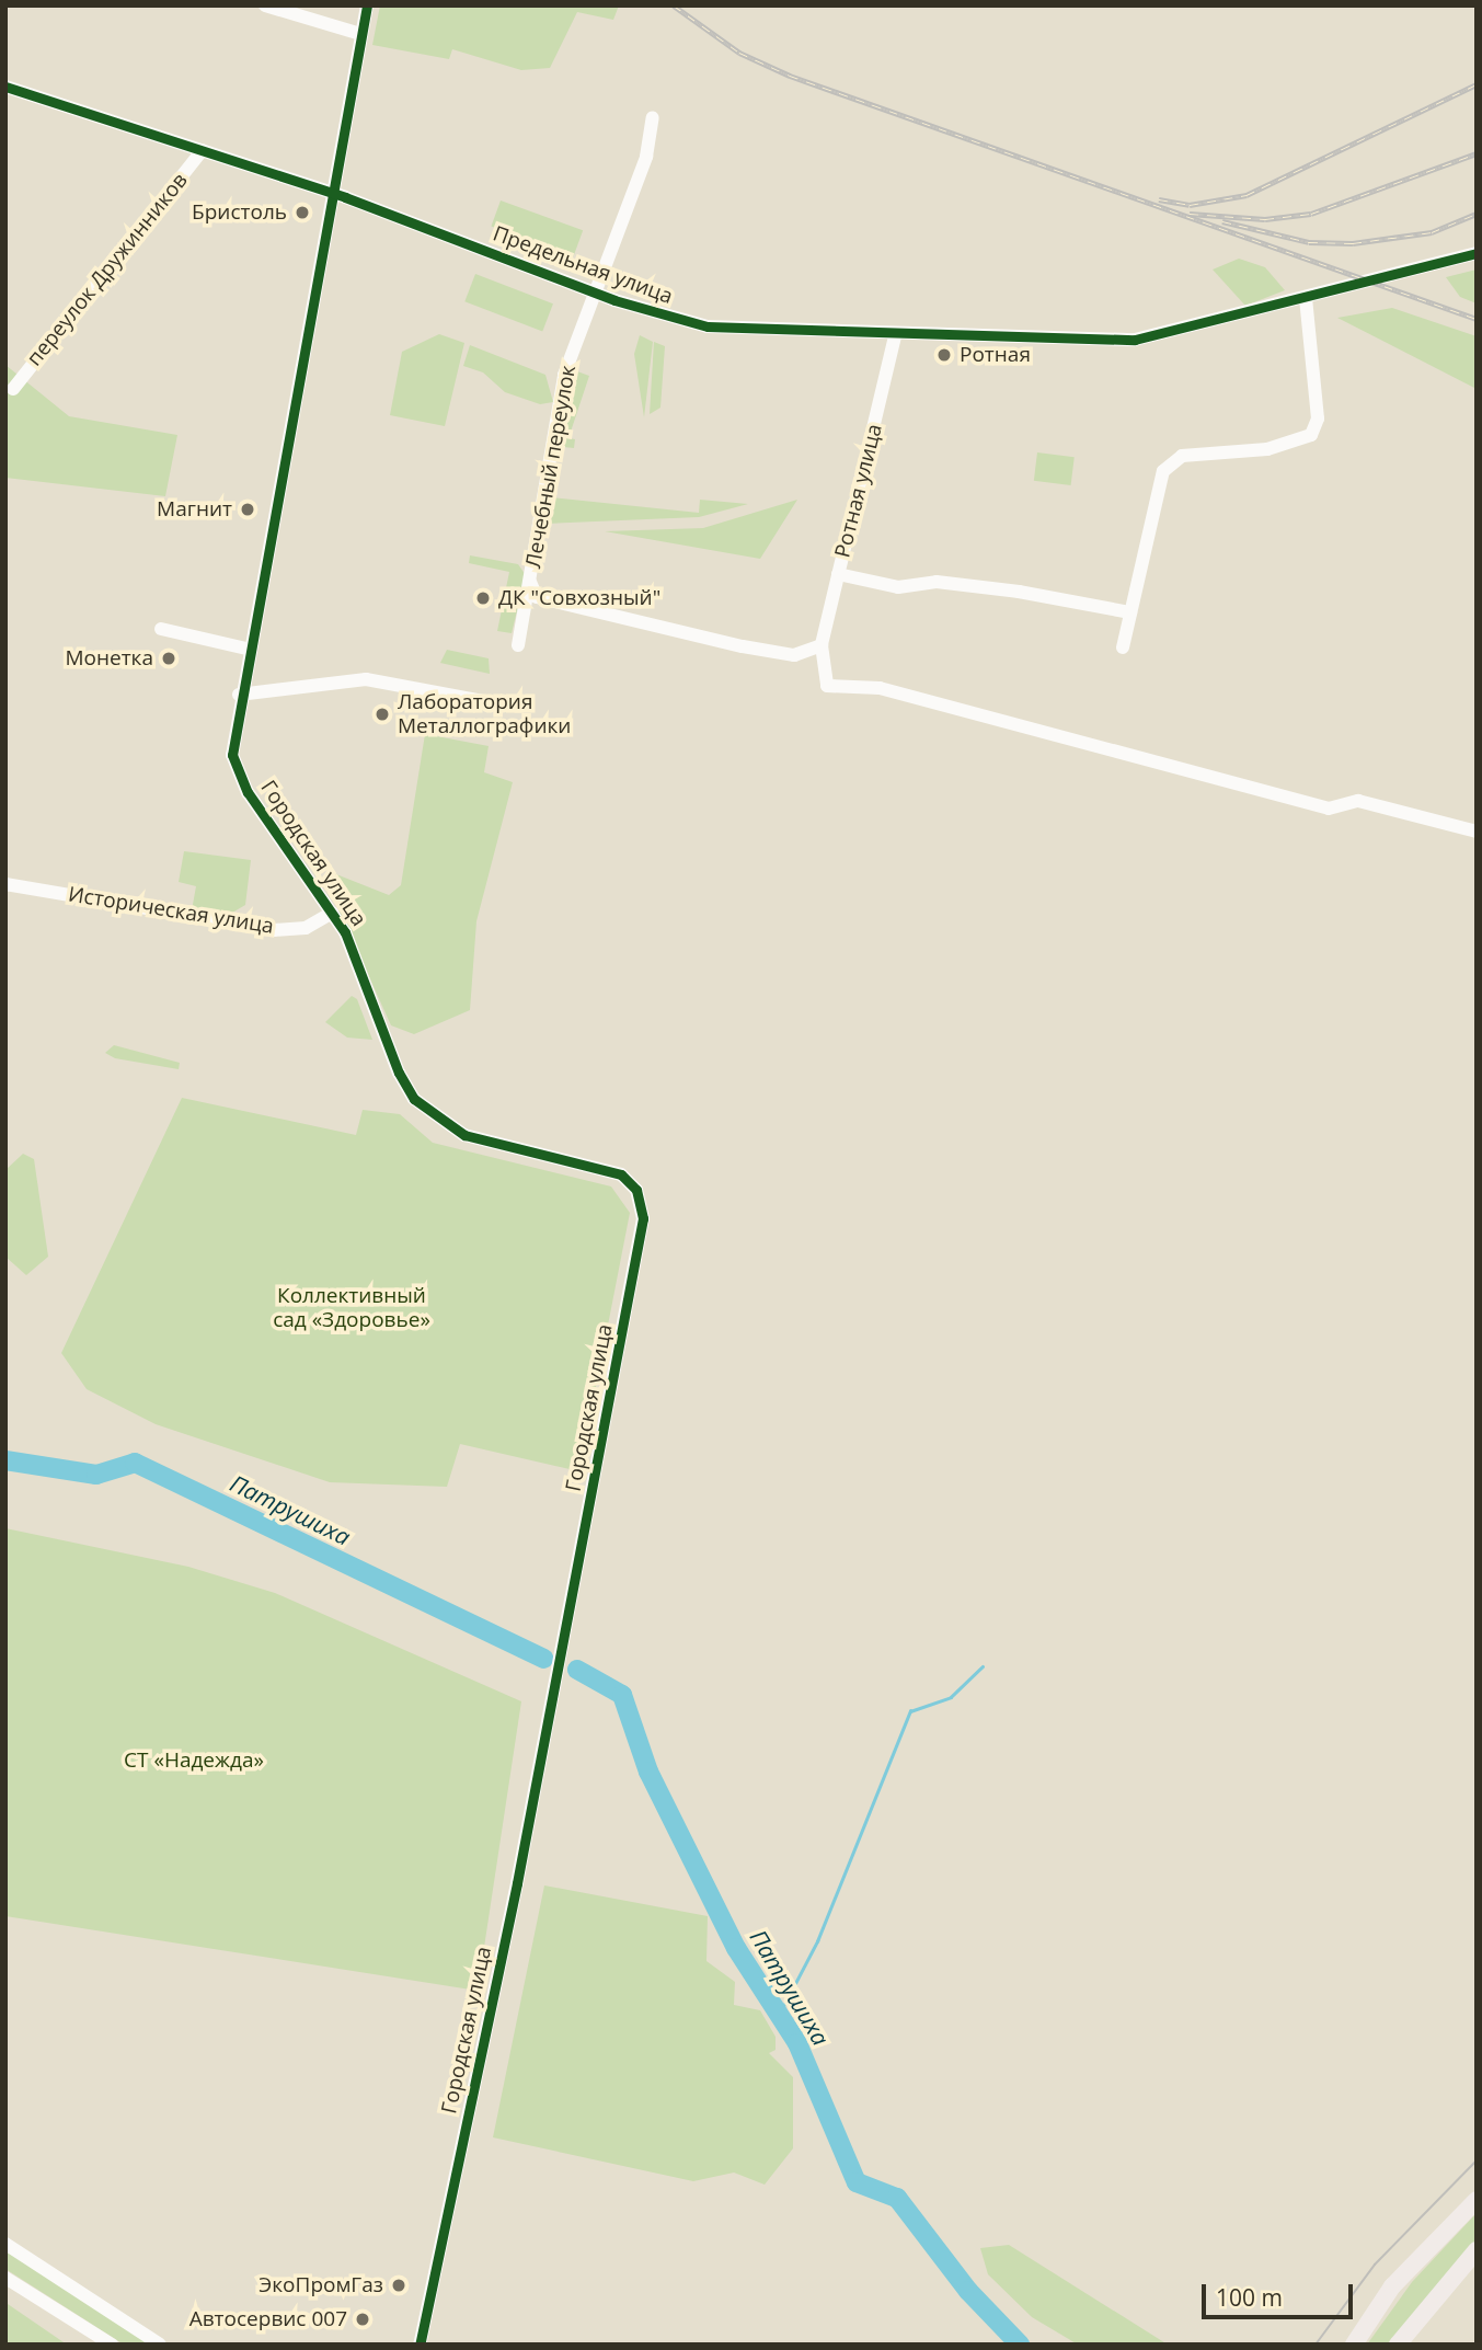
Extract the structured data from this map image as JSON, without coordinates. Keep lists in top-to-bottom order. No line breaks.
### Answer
{"streets":{"street":["Предельная улица","переулок Дружинников","Лечебный переулок","Ротная улица","Городская улица","Историческая улица"]},"crossings":[["Предельная улица","переулок Дружинников"],["Предельная улица","Лечебный переулок"],["Предельная улица","Ротная улица"],["Предельная улица","Городская улица"],["Городская улица","Историческая улица"]],"water":["Патрушиха"],"parks":["Коллективный сад «Здоровье»","СТ «Надежда»"],"places":["Бристоль","Ротная","Магнит","ДК \"Совхозный\"","Монетка","Лаборатория Металлографики","ЭкоПромГаз","Автосервис 007"],"scale_bar":"100 m"}
